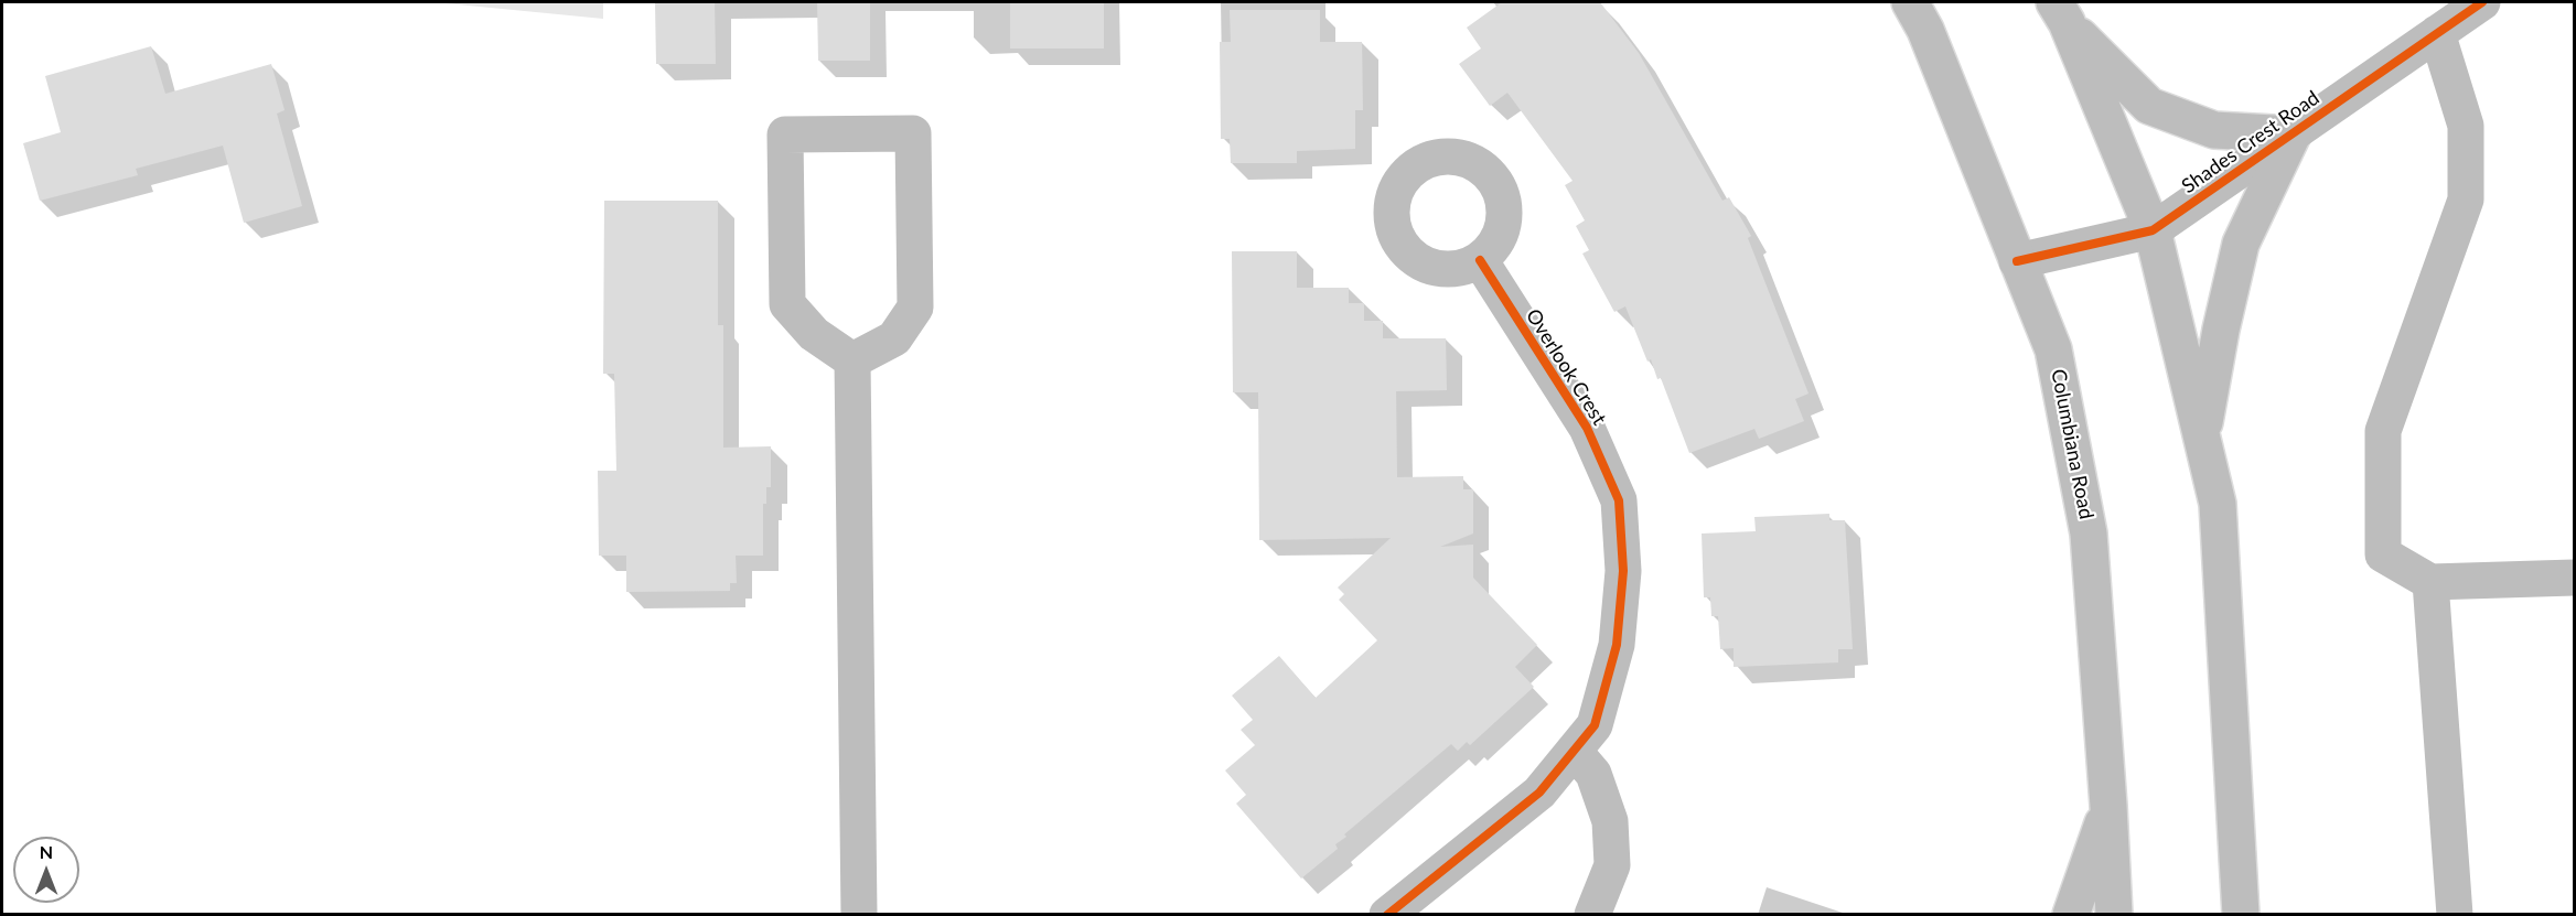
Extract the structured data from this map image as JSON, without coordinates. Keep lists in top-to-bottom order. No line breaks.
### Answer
{"streets":{"main road":["Shades Crest Road","Overlook Crest","Columbiana Road"]},"crossings":[["Shades Crest Road","Columbiana Road"]],"north":"top"}
